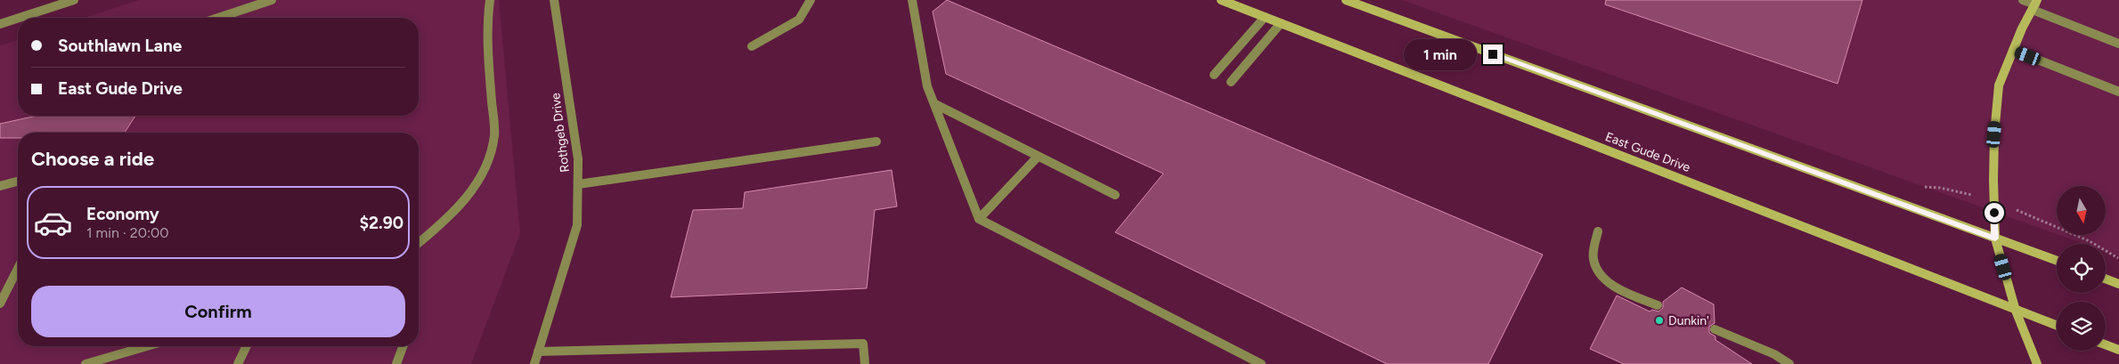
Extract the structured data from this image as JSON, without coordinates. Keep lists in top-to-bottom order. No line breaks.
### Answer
{"streets":{"main road":["East Gude Drive"],"street":["Rothgeb Drive"]},"places":["Dunkin'"],"north":"bottom","page":{"banner":["Southlawn Lane","East Gude Drive"],"bubble":"1 min","heading":"Choose a ride","list":[{"name":"Economy","note":"1 min · 20:00","value":"$2.90"}],"buttons":"Confirm"}}
